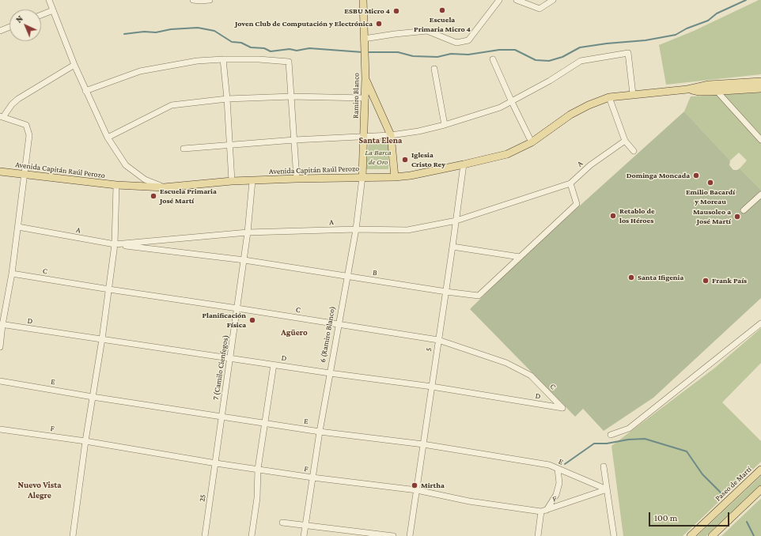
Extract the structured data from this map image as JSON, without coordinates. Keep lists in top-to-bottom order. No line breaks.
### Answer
{"streets":{"main road":["Ramiro Blanco","Avenida Capitán Raúl Perozo","6 (Ramiro Blanco)","Paseo de Martí"],"street":["A","C","B","D","5","7 (Camilo Cienfegos)","E","F","25"]},"crossings":[["Ramiro Blanco","6 (Ramiro Blanco)"],["A","B"],["A","6 (Ramiro Blanco)"],["A","5"],["A","7 (Camilo Cienfegos)"],["Avenida Capitán Raúl Perozo","6 (Ramiro Blanco)"],["Avenida Capitán Raúl Perozo","5"],["Avenida Capitán Raúl Perozo","7 (Camilo Cienfegos)"],["C","D"],["C","6 (Ramiro Blanco)"],["C","5"],["C","7 (Camilo Cienfegos)"],["B","6 (Ramiro Blanco)"],["B","5"],["B","7 (Camilo Cienfegos)"],["D","6 (Ramiro Blanco)"],["D","5"],["D","7 (Camilo Cienfegos)"],["6 (Ramiro Blanco)","E"],["6 (Ramiro Blanco)","F"],["5","E"],["5","F"],["7 (Camilo Cienfegos)","E"],["7 (Camilo Cienfegos)","F"],["7 (Camilo Cienfegos)","25"],["E","F"],["F","25"]],"districts":["Santa Elena","Agüero","Nuevo Vista Alegre"],"parks":["La Barca de Oro"],"places":["Escuela Primaria Micro 4","ESBU Micro 4","Joven Club de Computación y Electrónica","Iglesia Cristo Rey","Dominga Moncada","Emilio Bacardí y Moreau","Escuela Primaria José Martí","Retablo de los Héroes","Mausoleo a José Martí","Santa Ifigenia","Frank País","Planificación Física","Mirtha"],"scale_bar":"100 m","north":"top left"}
